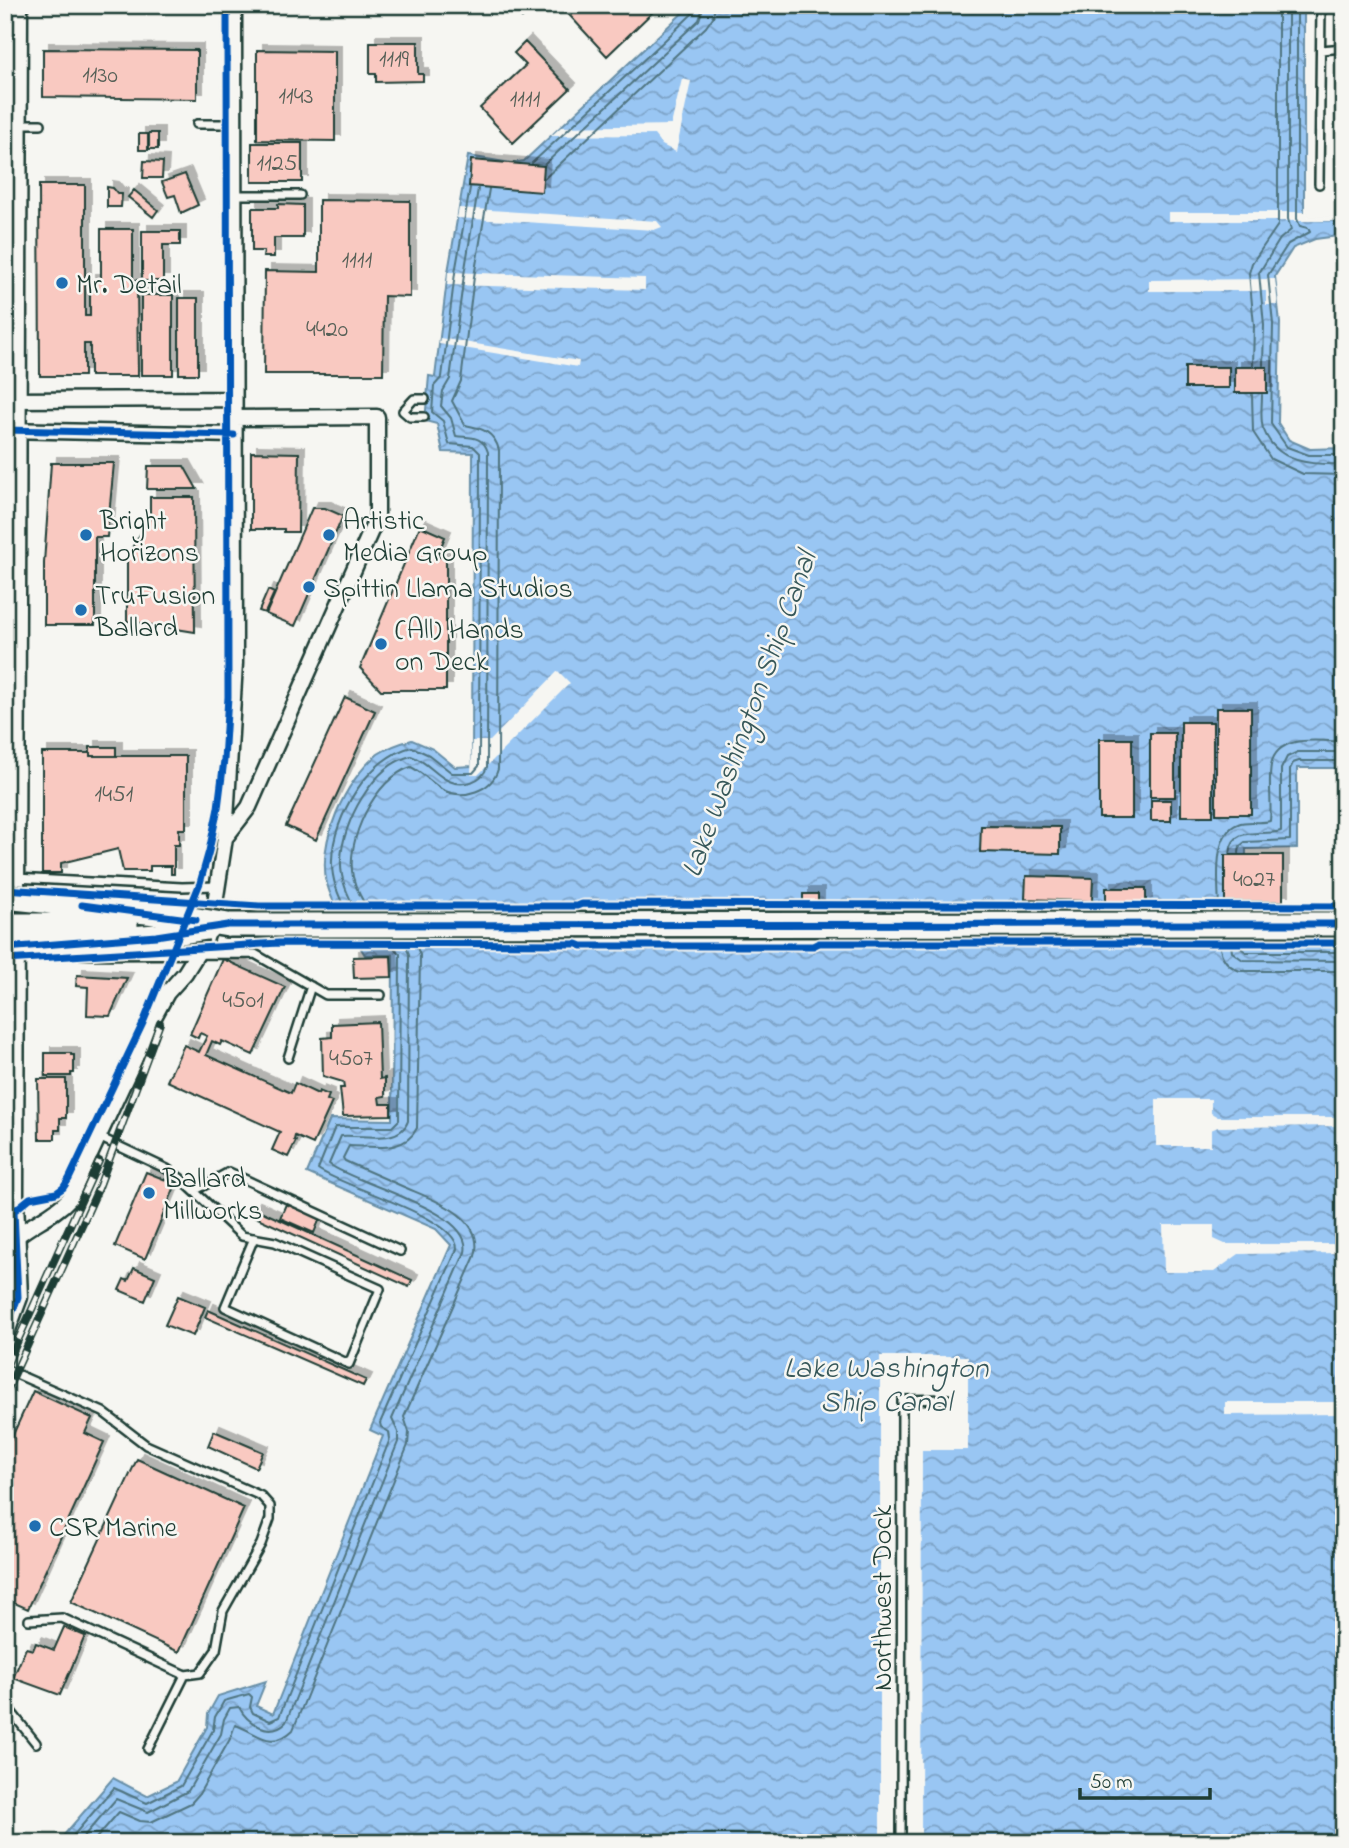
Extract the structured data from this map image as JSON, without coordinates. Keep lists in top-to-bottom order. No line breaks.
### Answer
{"streets":{"lane":["Northwest Dock"]},"water":["Lake Washington Ship Canal"],"places":["Mr. Detail","Bright Horizons","Artistic Media Group","Spittin Llama Studios","TruFusion Ballard","(All) Hands on Deck","Ballard Millworks","CSR Marine"],"house_numbers":["1119","1130","1143","1111","1125","1111","4420","1451","4027","4501","4507"],"scale_bar":"50 m"}
